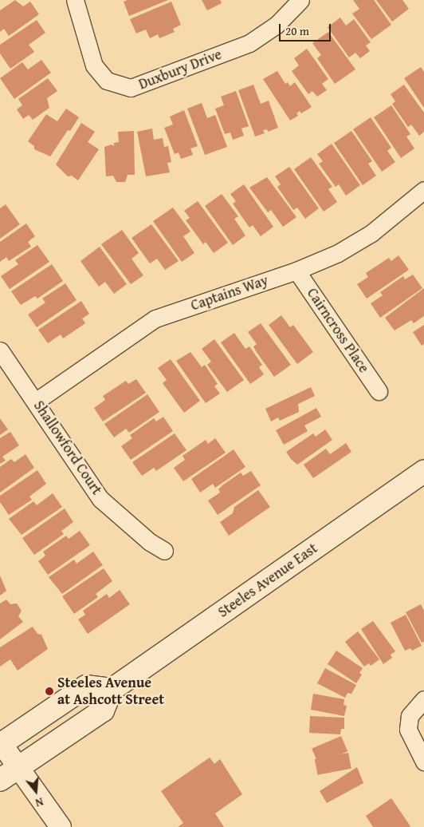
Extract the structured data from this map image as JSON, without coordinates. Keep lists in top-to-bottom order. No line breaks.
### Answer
{"streets":{"main road":["Steeles Avenue East"],"street":["Duxbury Drive","Captains Way","Cairncross Place","Shallowford Court"]},"crossings":[["Captains Way","Cairncross Place"],["Captains Way","Shallowford Court"]],"places":["Steeles Avenue at Ashcott Street"],"scale_bar":"20 m","north":"bottom"}
